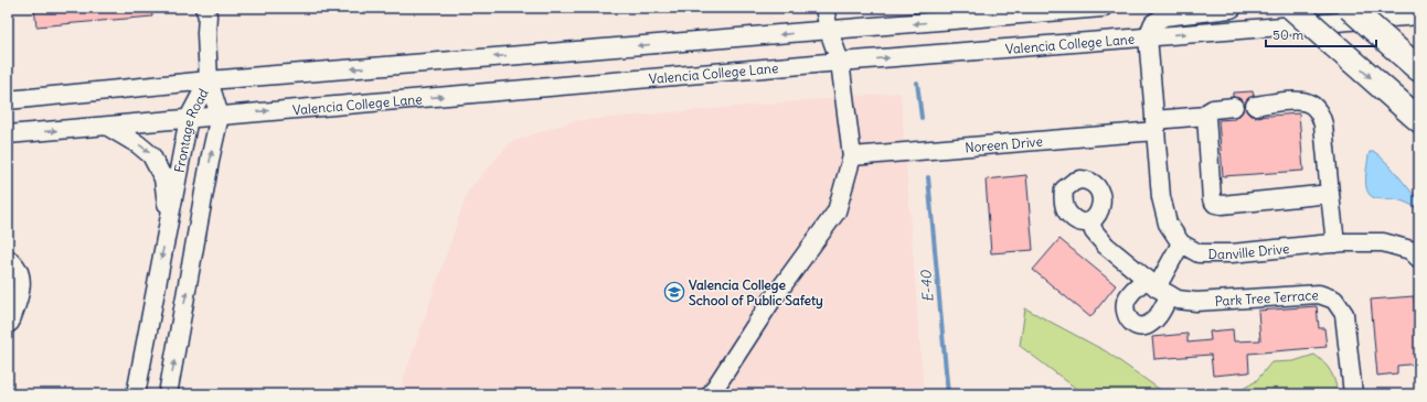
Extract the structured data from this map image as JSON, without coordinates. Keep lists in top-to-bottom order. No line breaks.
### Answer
{"streets":{"street":["Valencia College Lane","Frontage Road","Noreen Drive","Danville Drive","Park Tree Terrace"]},"crossings":[["Valencia College Lane","Frontage Road"]],"water":["E-40"],"places":{"school or university":["Valencia College School of Public Safety"]},"scale_bar":"50 m"}
